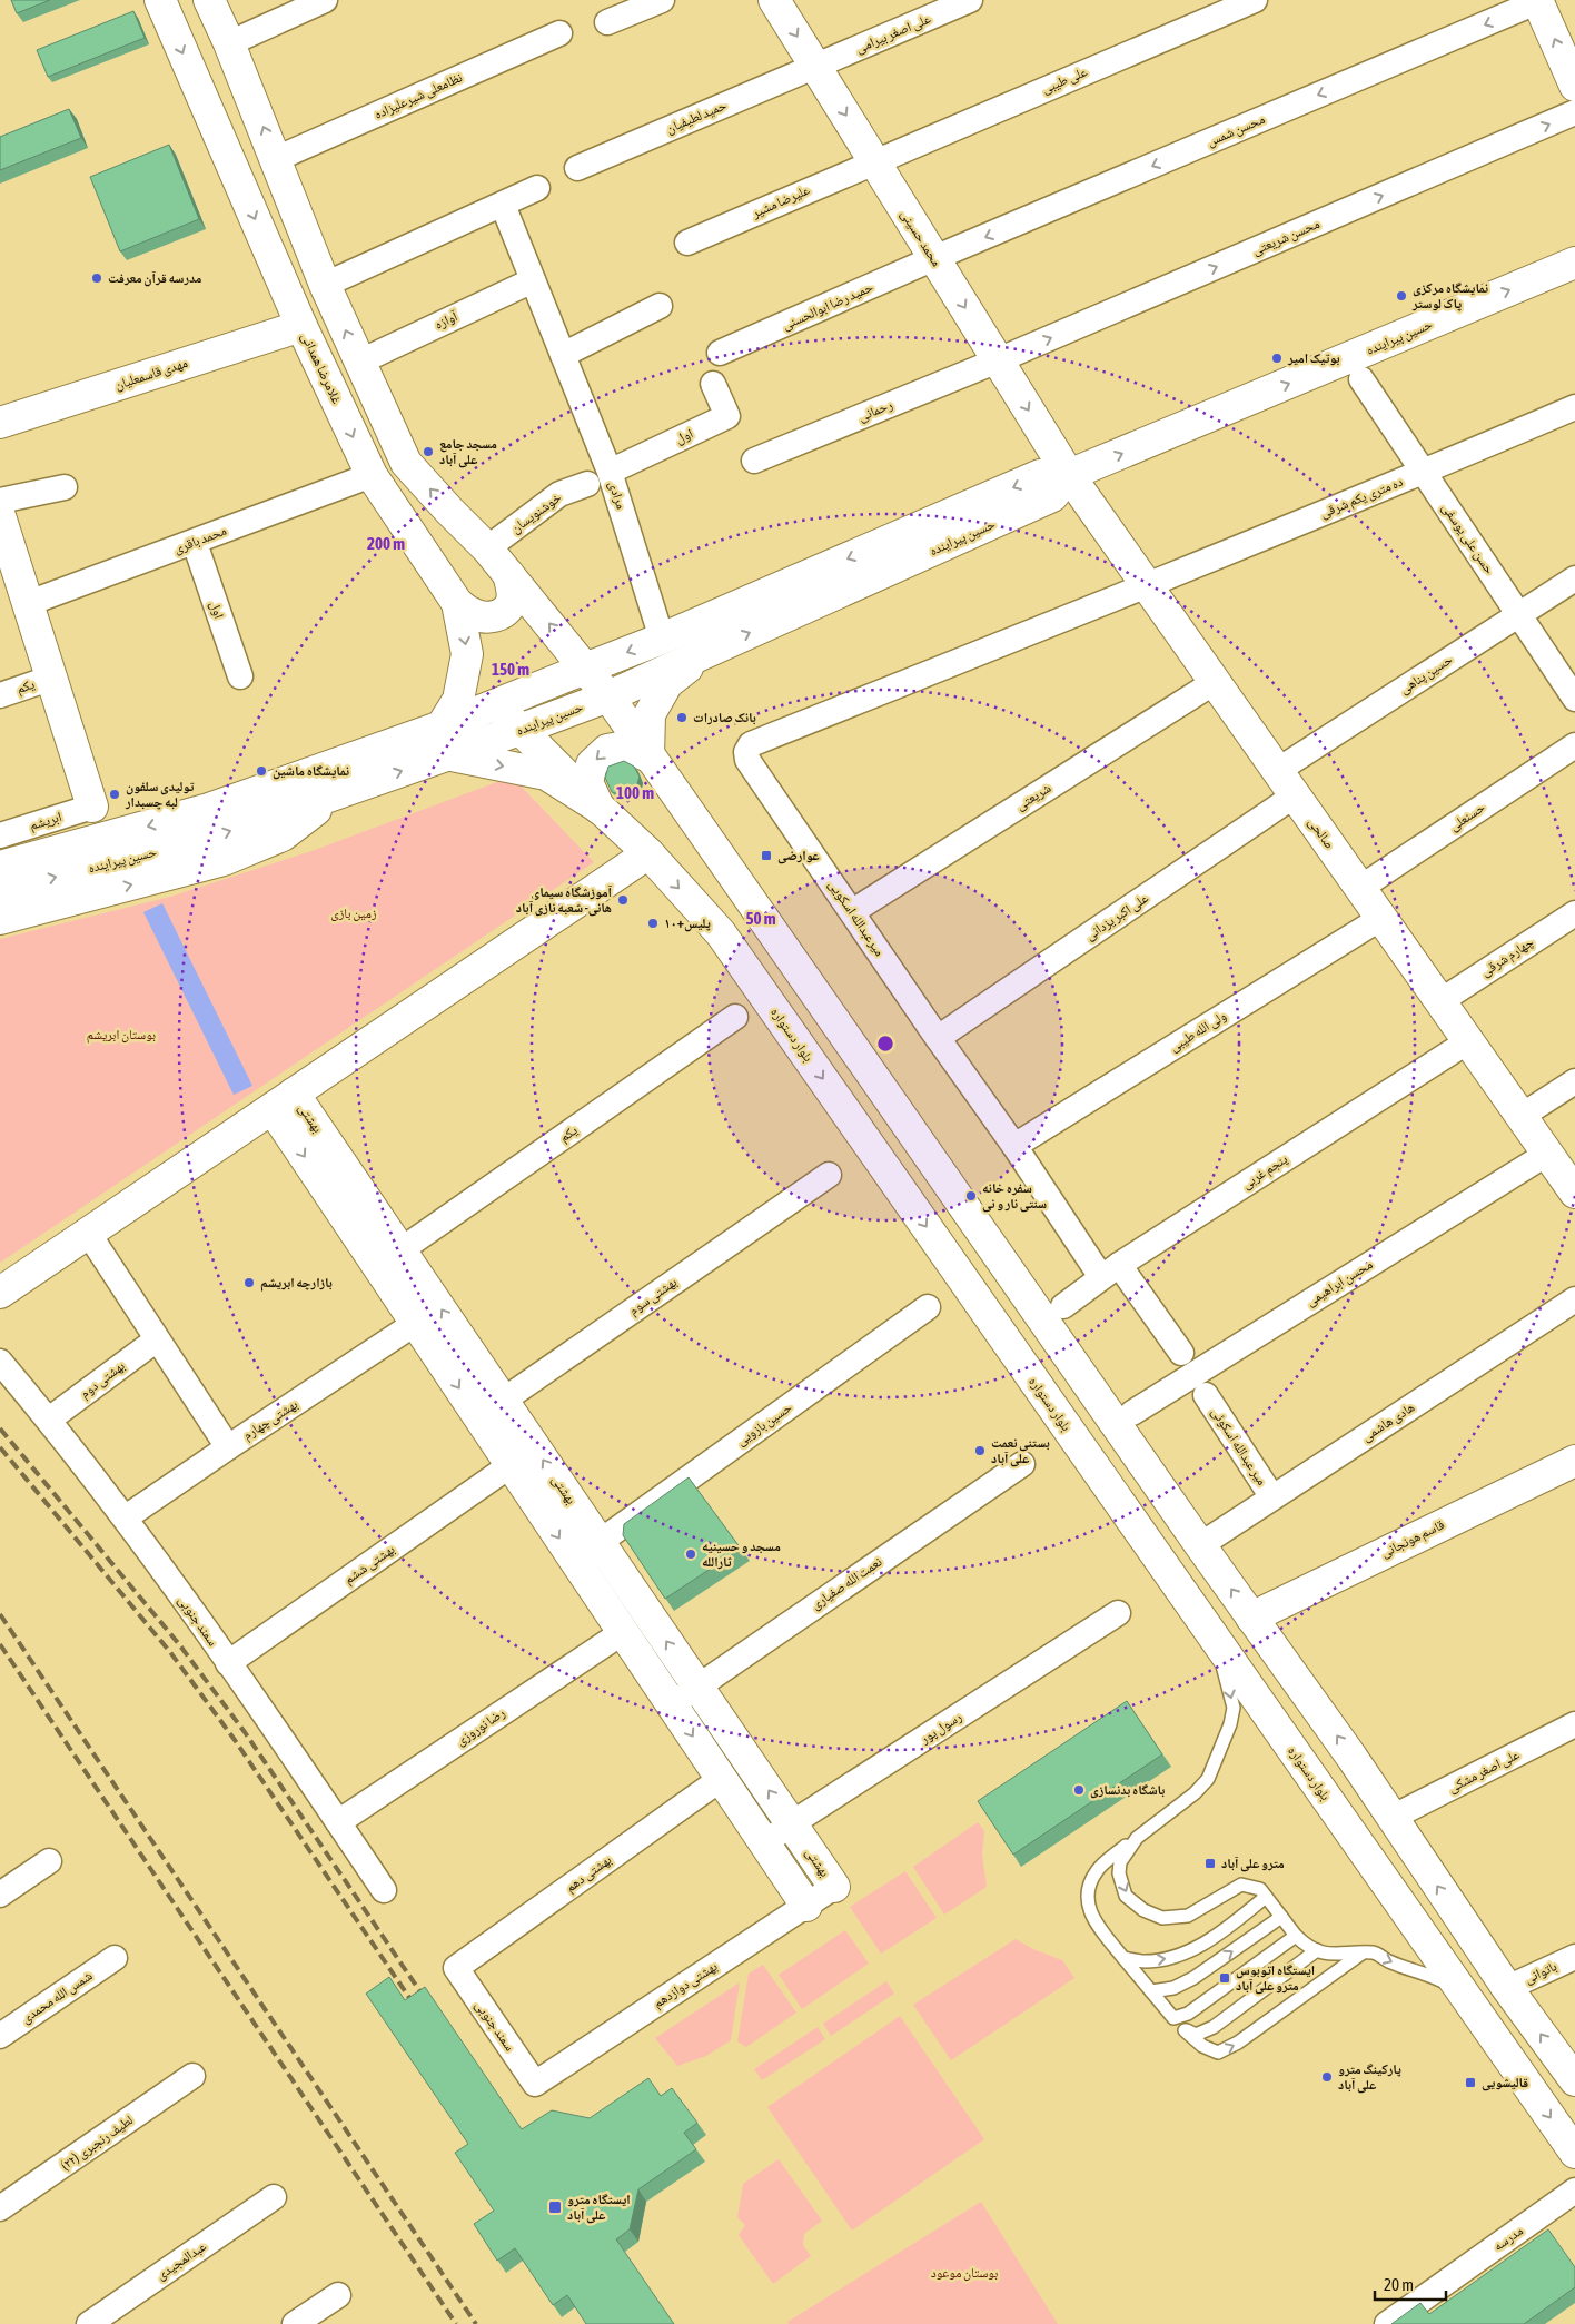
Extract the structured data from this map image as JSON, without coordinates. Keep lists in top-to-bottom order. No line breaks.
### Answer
{"streets":{"main road":["محمد حسینی","حسین پیراینده","غلامرضا همدانی","مهدی قاسمعلیان","صالحی","بلوار دستواره","بهشتی","قاسم هونجانی"],"street":["علی اصغر بیرامی","علی طیبی","نظامعلی شیرعلیزاده","حمید لطیفیان","محسن شمس","علیرضا مشیر","محسن شریعتی","حمید رضا ابوالحسنی","آوازه","رحمانی","اول","مرادی","ده متری یکم شرقی","خوشنویسان","حسن علی یوسفی","محمد باقری","حسین پناهی","یکم","شریعتی","حسنعلی","ابریشم","علی اکبر یزدانی","میرعبدالله اسکویی","چهارم شرقی","ولی الله طیبی","پنجم غربی","محسن ابراهیمی","بهشتی سوم","بهشتی دوم","بهشتی چهارم","هادی هاشمی","حسین بازویی","میر عبدالله اسکوئی","بهشتی ششم","نعمت الله صفیاری","سمند جنوبی","رضا نوروزی","رسول پور","علی اصغر مشکی","بهشتی دهم","باتوانی","بهشتی دوازدهم","شمس الله محمدی","لطیف رنجبری (۲۲)","مدرسه","عبدالمجیدی"]},"crossings":[["علی اصغر بیرامی","حمید لطیفیان"],["علی اصغر بیرامی","محمد حسینی"],["علی طیبی","علیرضا مشیر"],["علی طیبی","محمد حسینی"],["حمید لطیفیان","محمد حسینی"],["محسن شمس","محمد حسینی"],["محسن شمس","حمید رضا ابوالحسنی"],["علیرضا مشیر","محمد حسینی"],["محسن شریعتی","محمد حسینی"],["محسن شریعتی","رحمانی"],["محمد حسینی","حمید رضا ابوالحسنی"],["محمد حسینی","حسین پیراینده"],["محمد حسینی","رحمانی"],["محمد حسینی","صالحی"],["آوازه","مرادی"],["حسین پیراینده","غلامرضا همدانی"],["حسین پیراینده","مرادی"],["حسین پیراینده","صالحی"],["حسین پیراینده","بلوار دستواره"],["غلامرضا همدانی","مهدی قاسمعلیان"],["غلامرضا همدانی","محمد باقری"],["غلامرضا همدانی","بلوار دستواره"],["اول","مرادی"],["اول","خوشنویسان"],["اول","محمد باقری"],["مرادی","خوشنویسان"],["ده متری یکم شرقی","حسن علی یوسفی"],["ده متری یکم شرقی","صالحی"],["ده متری یکم شرقی","میرعبدالله اسکویی"],["حسن علی یوسفی","حسین پناهی"],["حسین پناهی","صالحی"],["یکم","بهشتی"],["شریعتی","صالحی"],["شریعتی","میرعبدالله اسکویی"],["حسنعلی","صالحی"],["صالحی","علی اکبر یزدانی"],["صالحی","میرعبدالله اسکویی"],["صالحی","چهارم شرقی"],["صالحی","ولی الله طیبی"],["صالحی","پنجم غربی"],["صالحی","محسن ابراهیمی"],["علی اکبر یزدانی","میرعبدالله اسکویی"],["میرعبدالله اسکویی","ولی الله طیبی"],["میرعبدالله اسکویی","پنجم غربی"],["بلوار دستواره","بهشتی"],["بهشتی","بهشتی سوم"],["بهشتی","حسین بازویی"],["بهشتی","نعمت الله صفیاری"],["بهشتی","رسول پور"],["بهشتی","بهشتی دوازدهم"],["بهشتی دوم","سمند جنوبی"],["بهشتی چهارم","سمند جنوبی"],["هادی هاشمی","میر عبدالله اسکوئی"],["بهشتی ششم","سمند جنوبی"],["سمند جنوبی","رضا نوروزی"],["سمند جنوبی","بهشتی دهم"],["سمند جنوبی","بهشتی دوازدهم"]],"one_way":["محسن شمس","محسن شریعتی","محمد حسینی"],"parks":["زمین بازی","بوستان ابریشم","بوستان موعود"],"places":{"other":["مدرسه قرآن معرفت","نمایشگاه مرکزی پاک لوستر","بوتیک امیر","مسجد جامع علی آباد","بانک صادرات","نمایشگاه ماشین","تولیدی سلفون لبه‌ چسبدار","آموزشگاه سیمای هانی- شعبه نازی آباد","پلیس+۱۰","سفره خانه سنتی نار و نی","بازارچه ابریشم","بستنی نعمت علی آباد","مسجد و حسینیه ثارالله","باشگاه بدنسازی","پارکینگ مترو علی آباد"],"transit":["عوارضی","مترو علی آباد","ایستگاه اتوبوس مترو علی آباد","قالیشویی","ایستگاه مترو علی آباد"]},"scale_bar":"20 m","rings":["200 m","150 m","100 m","50 m"]}
